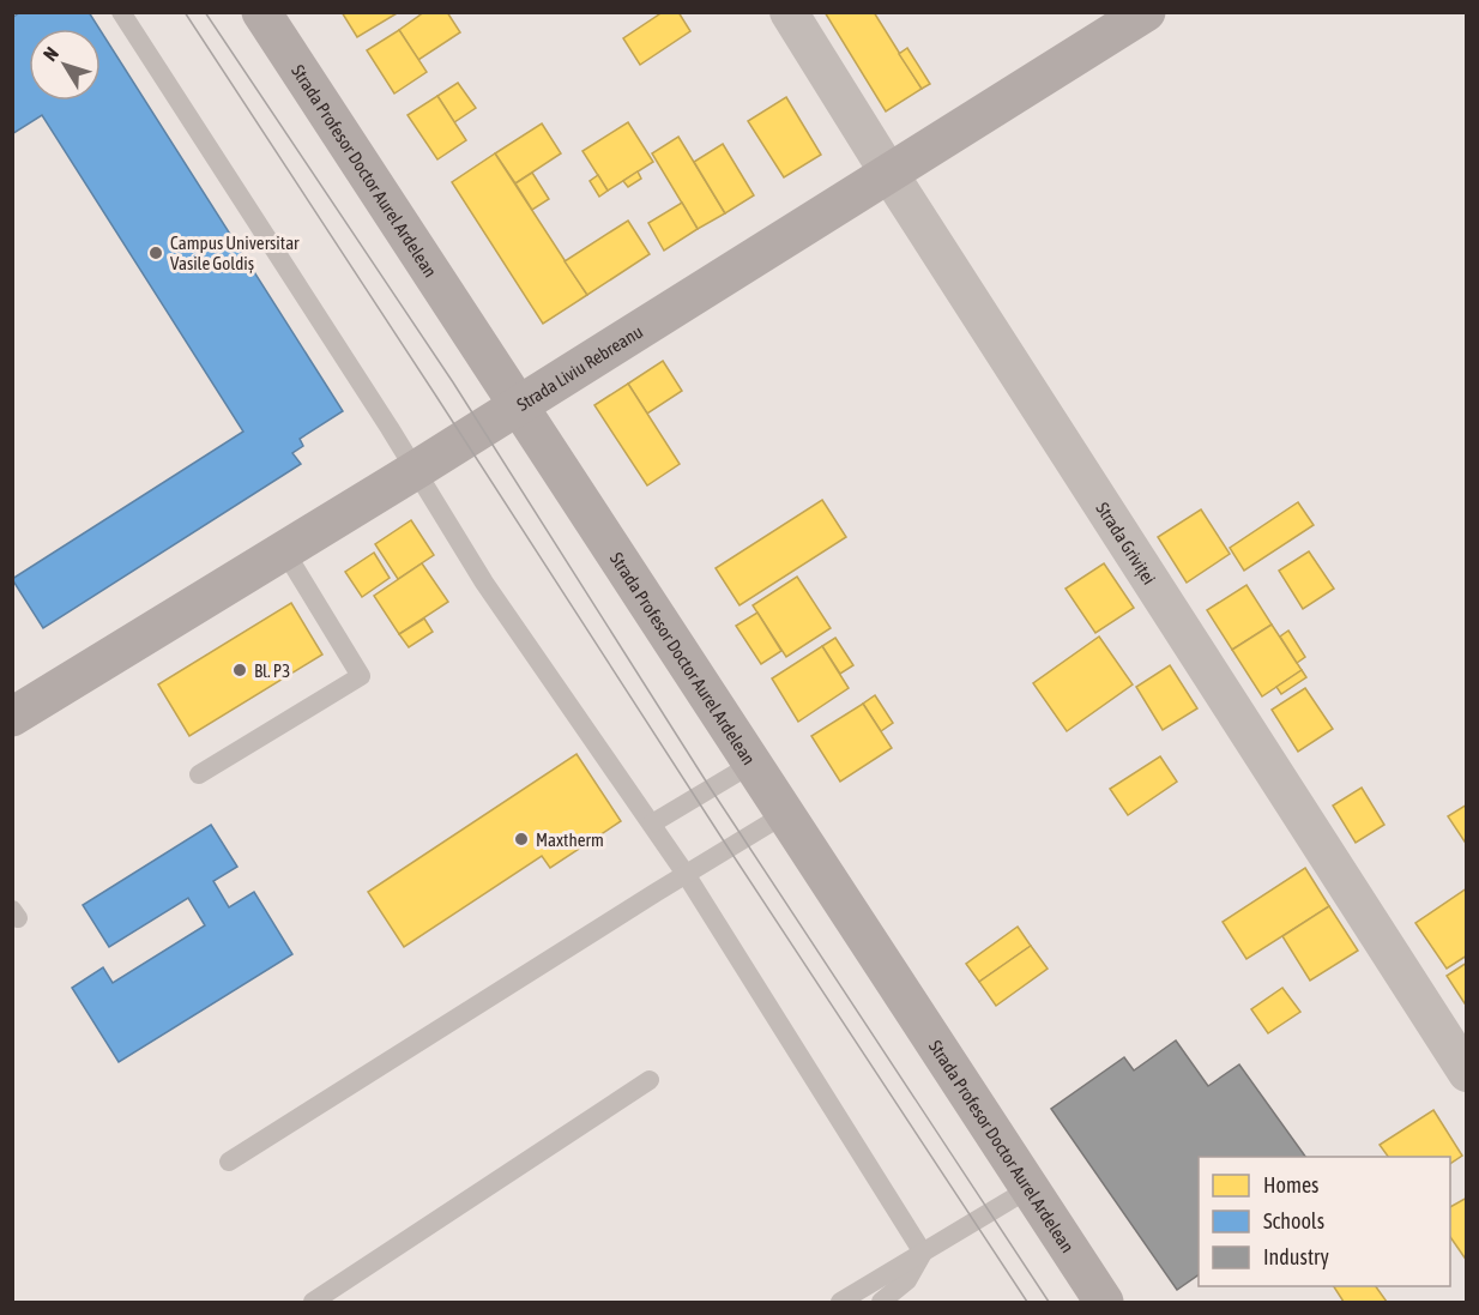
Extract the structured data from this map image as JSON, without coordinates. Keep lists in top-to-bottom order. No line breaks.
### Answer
{"streets":{"main road":["Strada Profesor Doctor Aurel Ardelean","Strada Liviu Rebreanu"],"street":["Strada Griviței"]},"crossings":[["Strada Profesor Doctor Aurel Ardelean","Strada Liviu Rebreanu"],["Strada Liviu Rebreanu","Strada Griviței"]],"places":["Campus Universitar Vasile Goldiș","Bl. P3","Maxtherm"],"legend":["Homes","Schools","Industry"],"north":"top left"}
